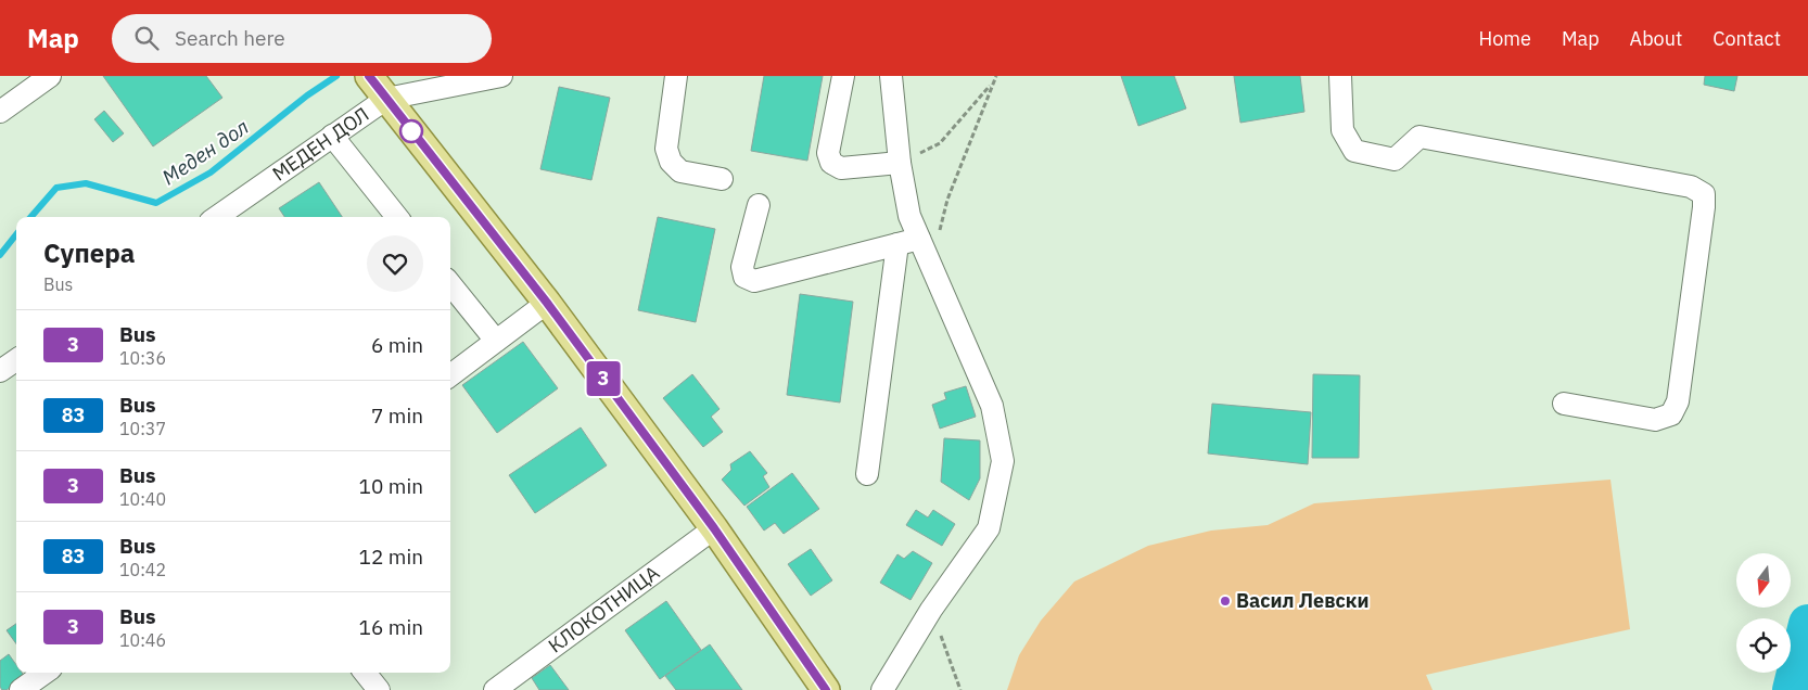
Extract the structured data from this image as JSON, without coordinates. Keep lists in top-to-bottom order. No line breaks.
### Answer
{"streets":{"street":["МЕДЕН ДОЛ","КЛОКОТНИЦА"]},"water":["Меден дол"],"places":["Васил Левски"],"lines":["bus line 3"],"north":"bottom","page":{"header":"Map","search":"Search here","nav":["Home","Map","About","Contact"],"on_map":"3","heading":["Супера","Bus"],"list":[{"mark":"3","name":"Bus","note":"10:36","value":"6 min"},{"mark":"83","name":"Bus","note":"10:37","value":"7 min"},{"mark":"3","name":"Bus","note":"10:40","value":"10 min"},{"mark":"83","name":"Bus","note":"10:42","value":"12 min"},{"mark":"3","name":"Bus","note":"10:46","value":"16 min"}]}}
